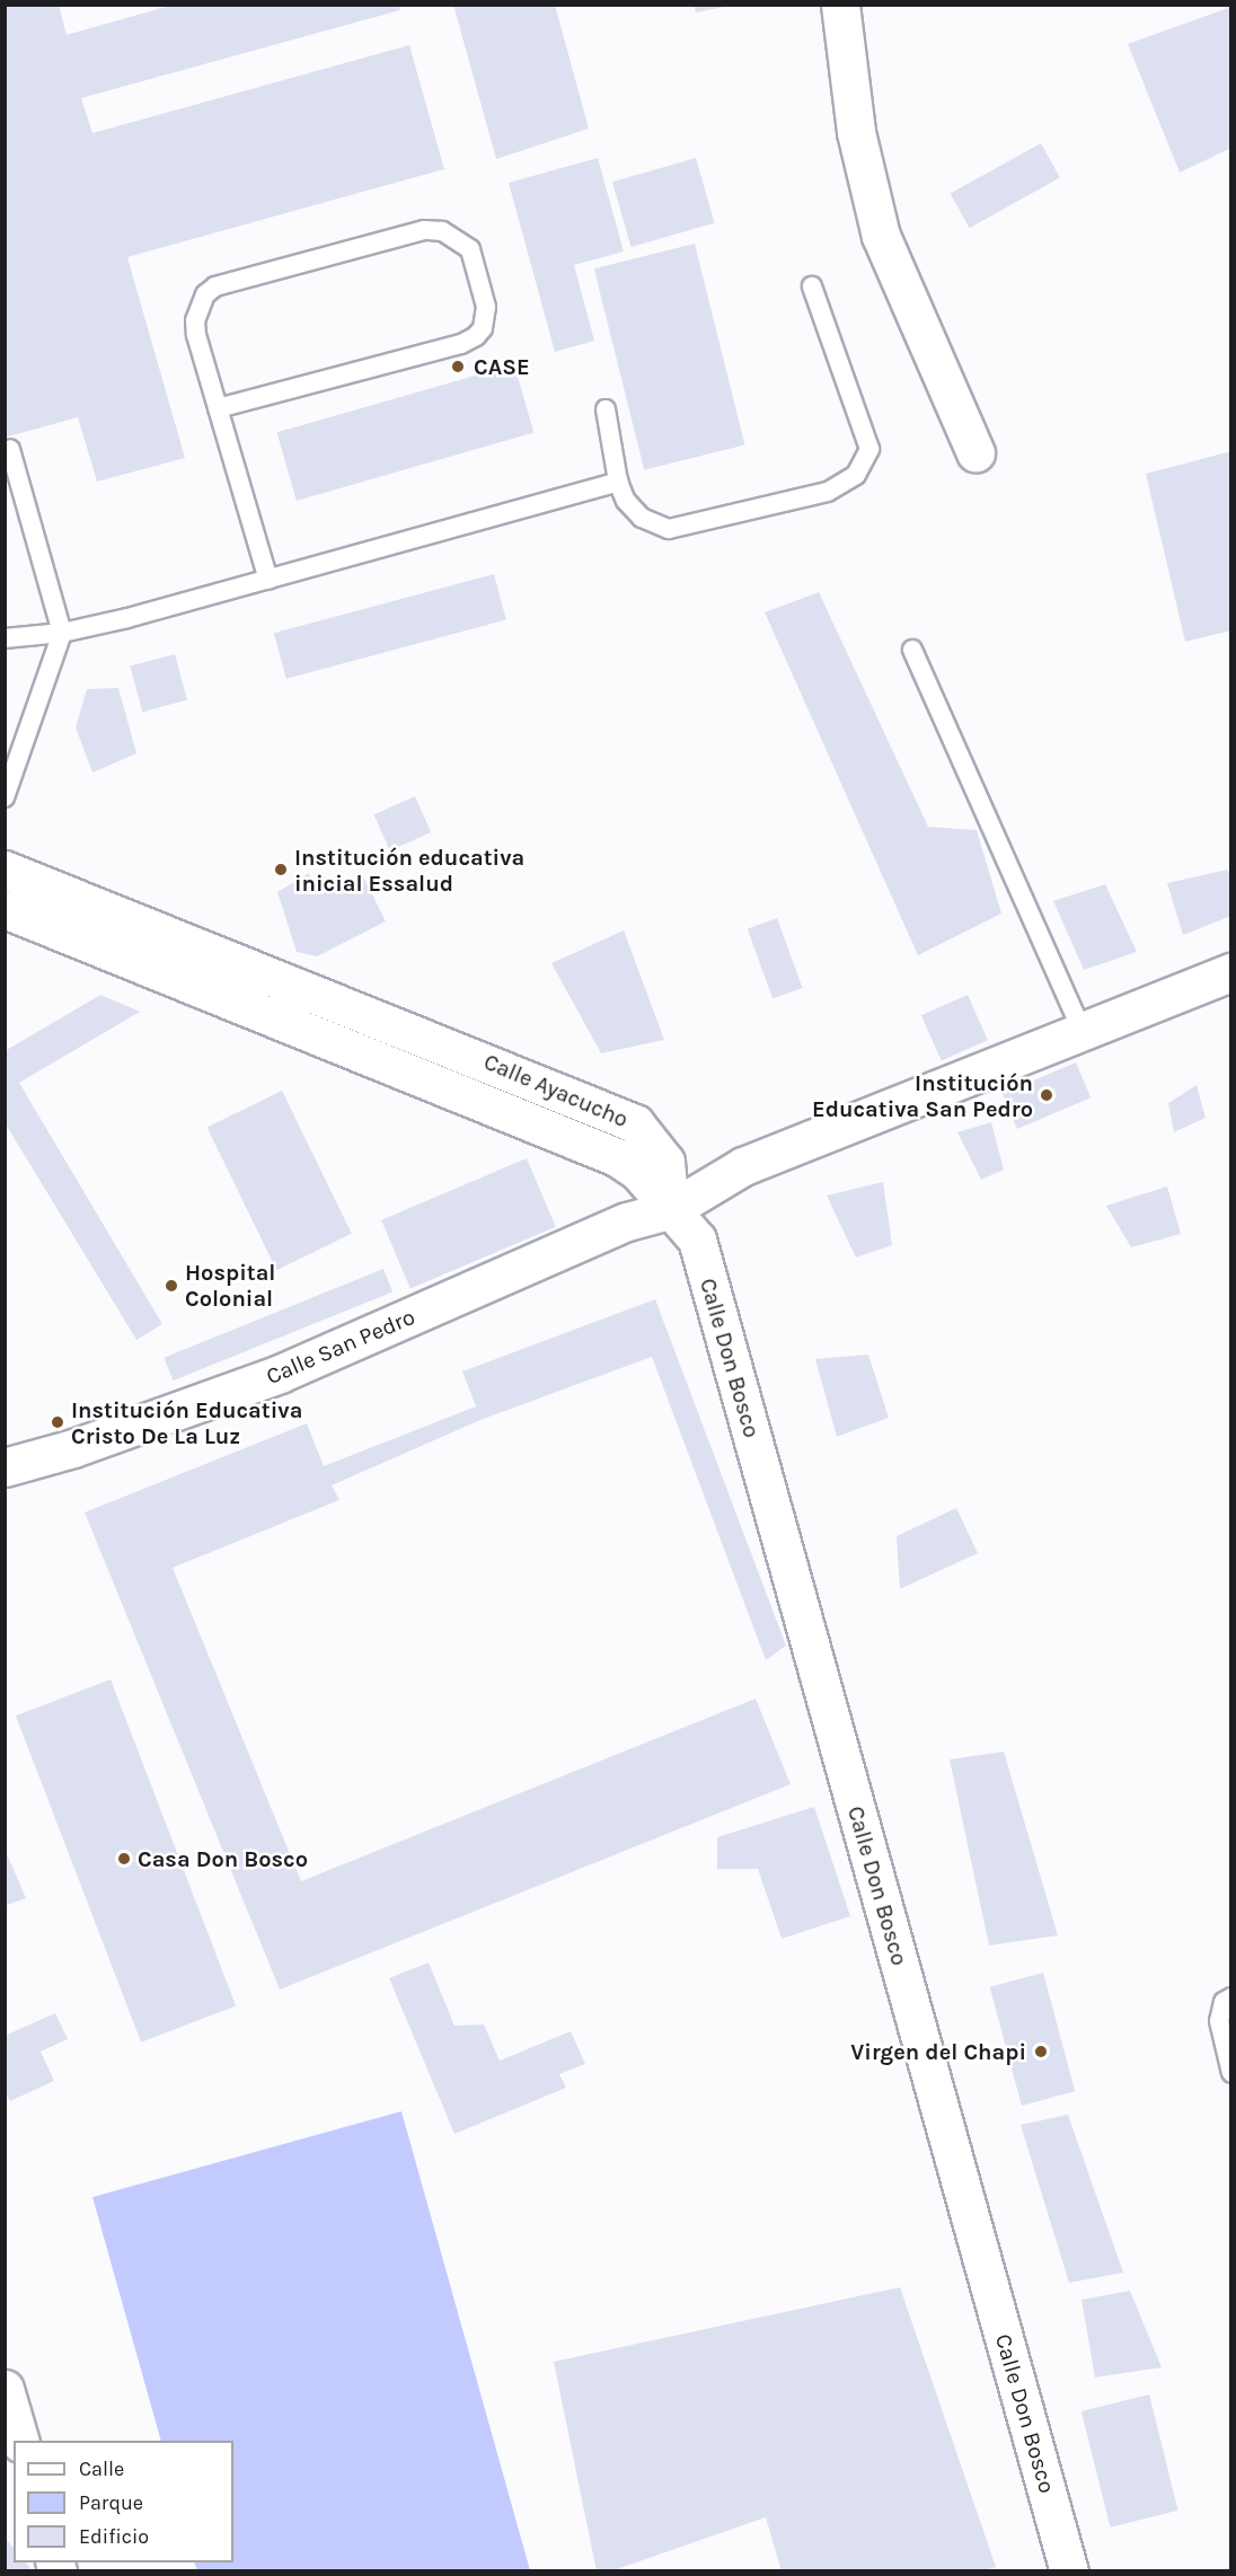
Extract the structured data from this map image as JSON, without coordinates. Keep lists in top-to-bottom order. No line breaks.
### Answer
{"streets":{"street":["Calle Ayacucho","Calle San Pedro","Calle Don Bosco"]},"crossings":[["Calle Ayacucho","Calle San Pedro"],["Calle Ayacucho","Calle Don Bosco"],["Calle San Pedro","Calle Don Bosco"]],"places":["CASE","Institución educativa inicial Essalud","Institución Educativa San Pedro","Hospital Colonial","Institución Educativa Cristo De La Luz","Casa Don Bosco","Virgen del Chapi"],"legend":["Calle","Parque","Edificio"]}
